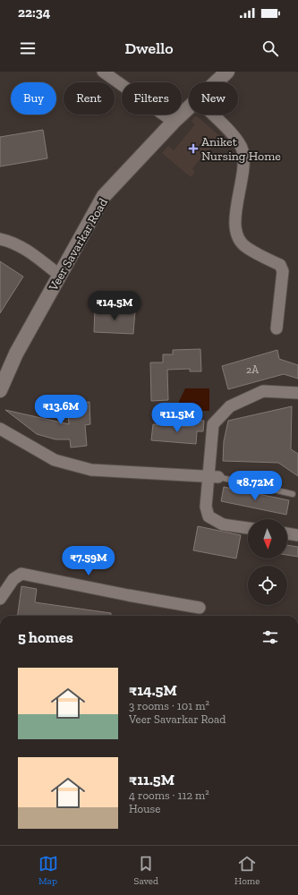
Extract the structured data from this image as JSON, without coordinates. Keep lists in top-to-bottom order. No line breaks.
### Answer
{"streets":{"street":["Veer Savarkar Road"]},"places":{"health":["Aniket Nursing Home"]},"house_numbers":["2A"],"north":"bottom","page":{"status":"22:34","header":"Dwello","chip":["Buy","Rent","Filters","New"],"price":["₹14.5M","₹13.6M","₹11.5M","₹8.72M","₹7.59M"],"heading":"5 homes","list":[{"name":"₹14.5M","note":"3 rooms · 101 m² · Veer Savarkar Road"},{"name":"₹11.5M","note":"4 rooms · 112 m² · House"}],"tabs":["Map","Saved","Home"]}}
